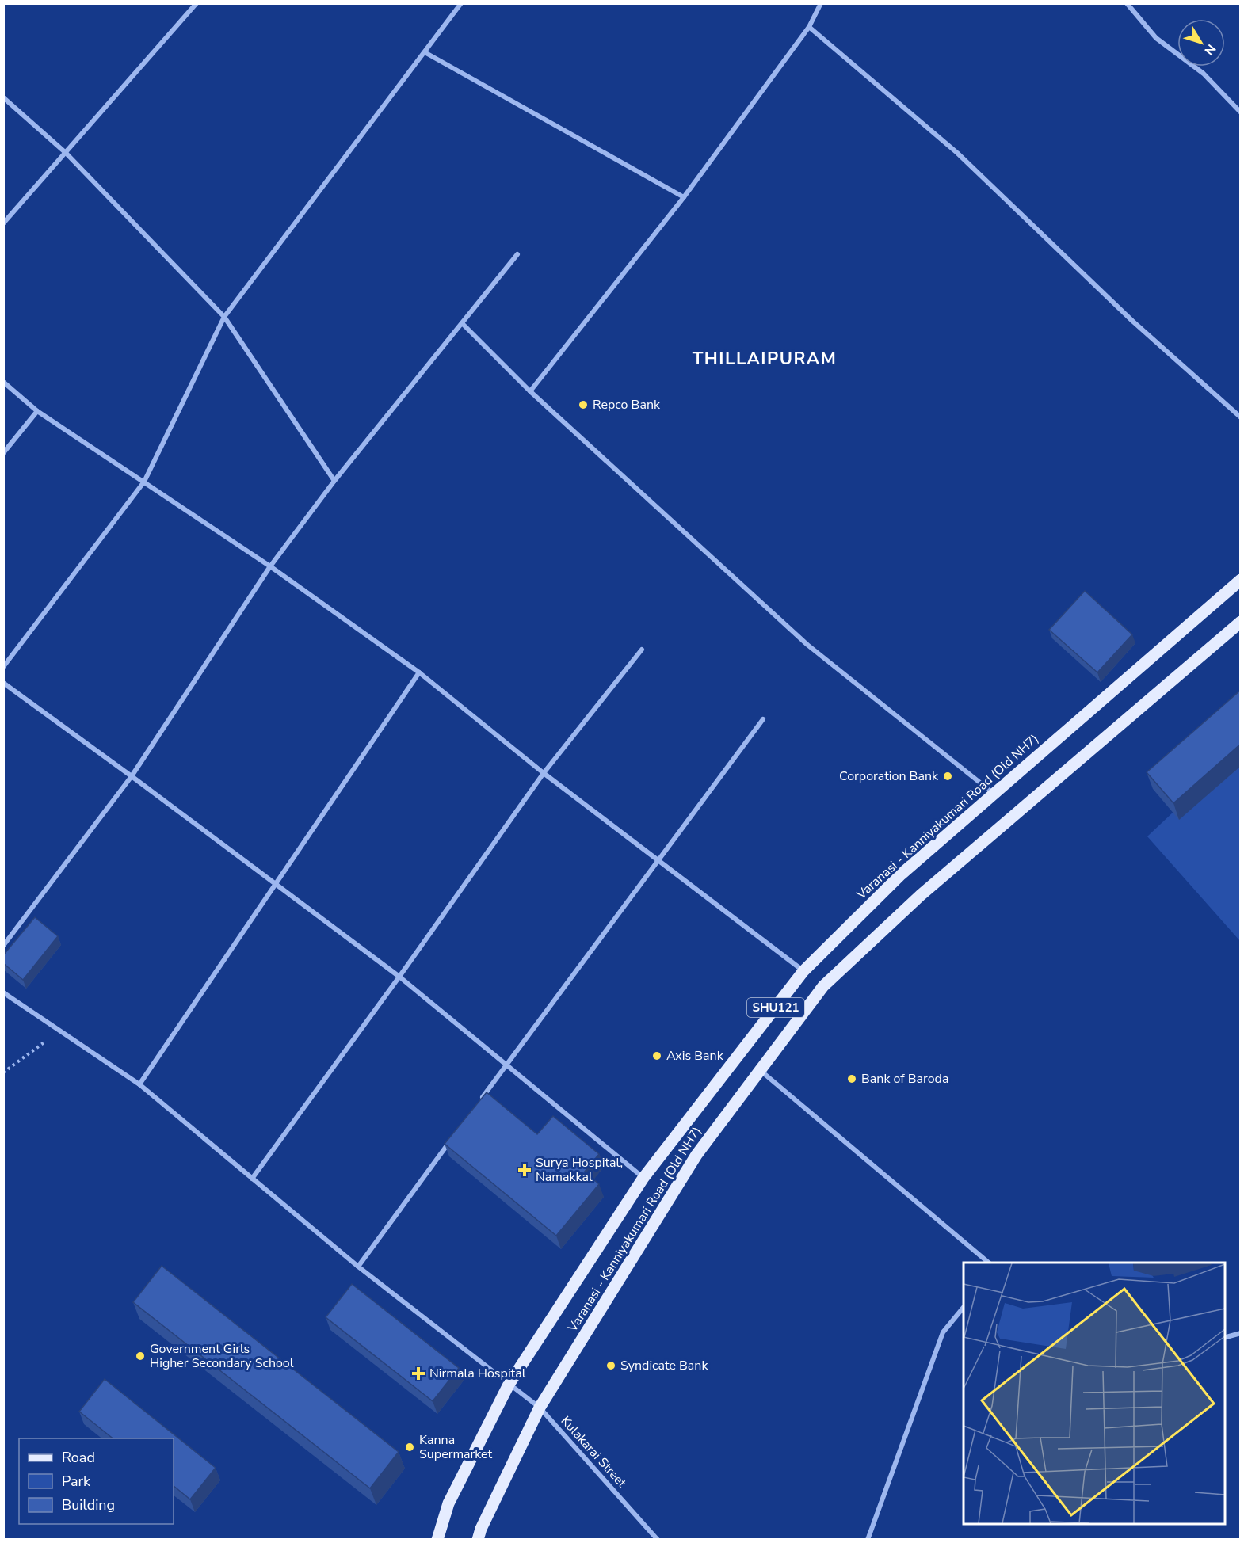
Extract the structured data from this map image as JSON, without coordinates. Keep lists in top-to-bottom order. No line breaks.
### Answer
{"streets":{"main road":["Varanasi - Kanniyakumari Road (Old NH7)","SHU121"],"street":["Kulakarai Street"]},"crossings":[["Varanasi - Kanniyakumari Road (Old NH7)","Kulakarai Street"]],"districts":["THILLAIPURAM"],"places":{"other":["Repco Bank","Corporation Bank","Axis Bank","Bank of Baroda","Government Girls Higher Secondary School","Syndicate Bank","Kanna Supermarket"],"health":["Surya Hospital, Namakkal","Nirmala Hospital"]},"legend":["Road","Park","Building"],"north":"bottom right"}
